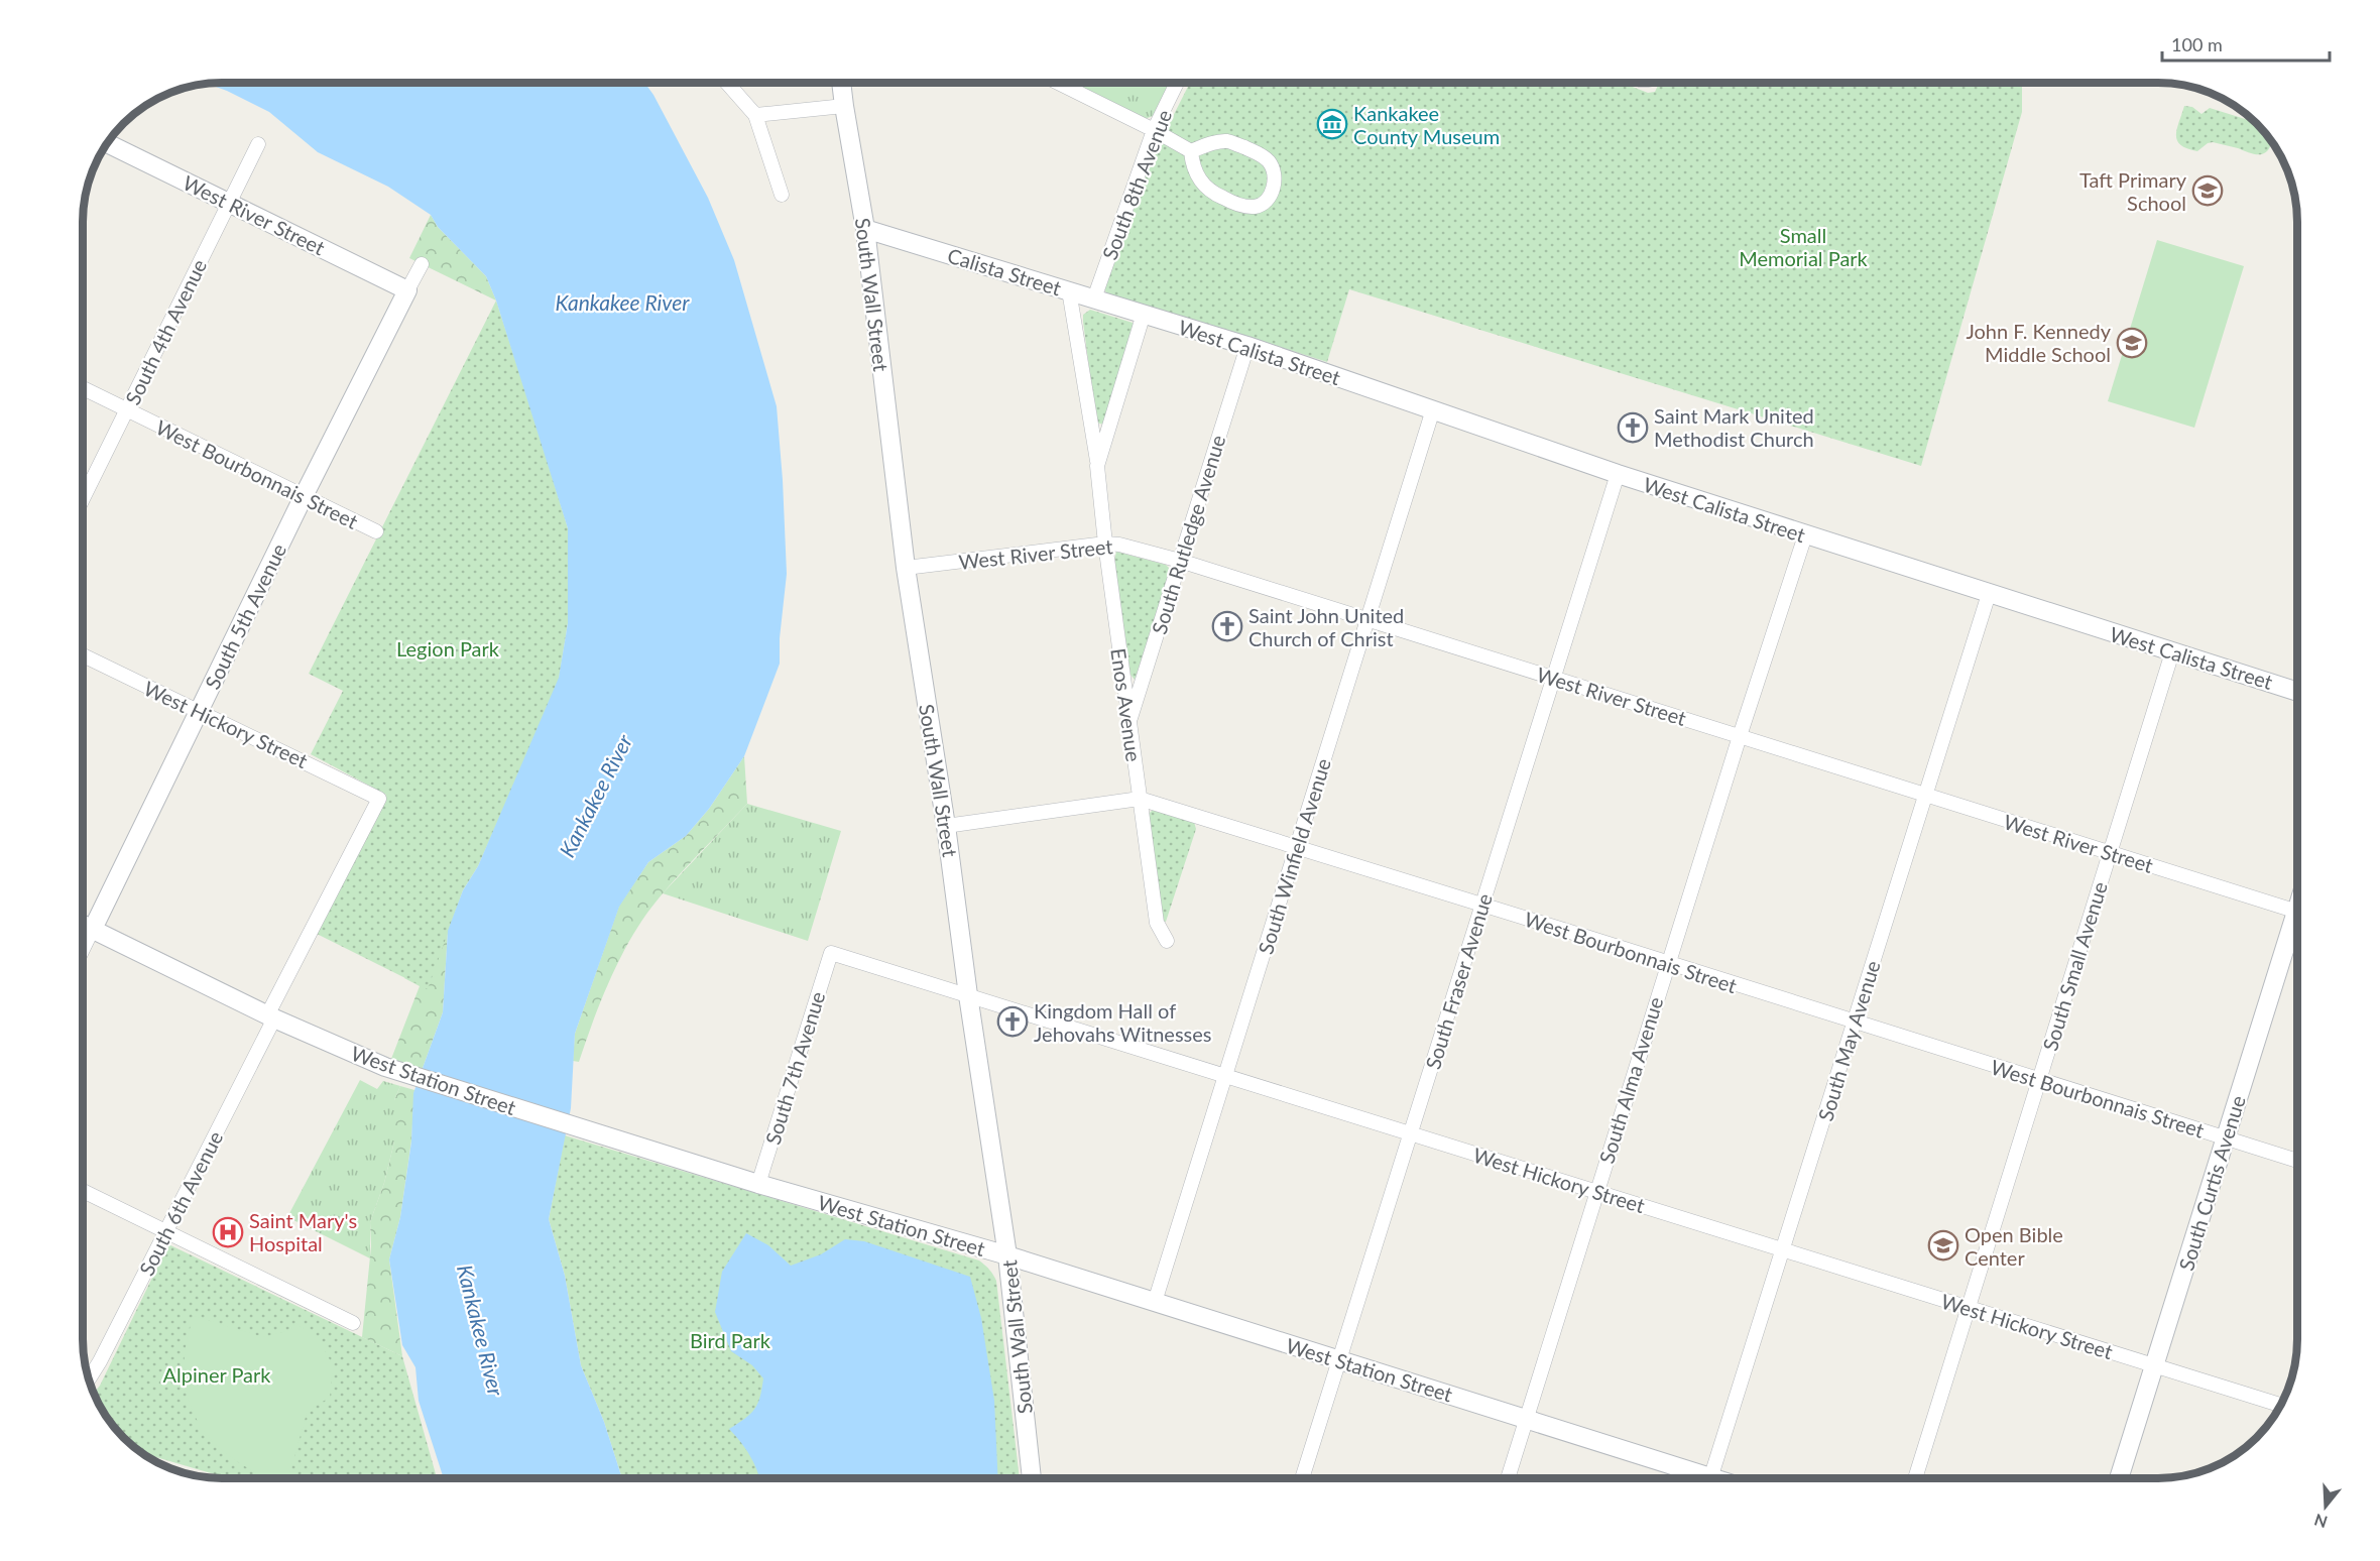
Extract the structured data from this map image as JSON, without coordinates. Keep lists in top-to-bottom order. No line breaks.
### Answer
{"streets":{"street":["South 8th Avenue","West River Street","Calista Street","South Wall Street","South 4th Avenue","West Calista Street","West Bourbonnais Street","South Rutledge Avenue","South 5th Avenue","Enos Avenue","West Hickory Street","South Winfield Avenue","South Small Avenue","South Fraser Avenue","South May Avenue","South 7th Avenue","West Station Street","South Alma Avenue","South Curtis Avenue","South 6th Avenue"]},"crossings":[["South 8th Avenue","Calista Street"],["West River Street","South Wall Street"],["West River Street","South 4th Avenue"],["West River Street","South Rutledge Avenue"],["West River Street","South 5th Avenue"],["West River Street","Enos Avenue"],["West River Street","South Winfield Avenue"],["West River Street","South Small Avenue"],["West River Street","South Fraser Avenue"],["West River Street","South May Avenue"],["West River Street","South Alma Avenue"],["Calista Street","South Wall Street"],["Calista Street","West Calista Street"],["Calista Street","Enos Avenue"],["South Wall Street","West Bourbonnais Street"],["South Wall Street","West Hickory Street"],["South Wall Street","West Station Street"],["South 4th Avenue","West Bourbonnais Street"],["West Calista Street","South Rutledge Avenue"],["West Calista Street","Enos Avenue"],["West Calista Street","South Winfield Avenue"],["West Calista Street","South Small Avenue"],["West Calista Street","South Fraser Avenue"],["West Calista Street","South May Avenue"],["West Calista Street","South Alma Avenue"],["West Bourbonnais Street","South 5th Avenue"],["West Bourbonnais Street","Enos Avenue"],["West Bourbonnais Street","South Winfield Avenue"],["West Bourbonnais Street","South Small Avenue"],["West Bourbonnais Street","South Fraser Avenue"],["West Bourbonnais Street","South May Avenue"],["West Bourbonnais Street","South Alma Avenue"],["West Bourbonnais Street","South Curtis Avenue"],["South Rutledge Avenue","Enos Avenue"],["South 5th Avenue","West Hickory Street"],["South 5th Avenue","West Station Street"],["West Hickory Street","South Winfield Avenue"],["West Hickory Street","South Small Avenue"],["West Hickory Street","South Fraser Avenue"],["West Hickory Street","South May Avenue"],["West Hickory Street","South 7th Avenue"],["West Hickory Street","South Alma Avenue"],["West Hickory Street","South Curtis Avenue"],["West Hickory Street","South 6th Avenue"],["South Winfield Avenue","West Station Street"],["South Fraser Avenue","West Station Street"],["South 7th Avenue","West Station Street"],["West Station Street","South Alma Avenue"],["West Station Street","South 6th Avenue"]],"water":["Kankakee River"],"parks":["Small Memorial Park","Legion Park","Bird Park","Alpiner Park"],"places":{"museum":["Kankakee County Museum"],"school or university":["Taft Primary School","John F. Kennedy Middle School","Open Bible Center"],"church":["Saint Mark United Methodist Church","Saint John United Church of Christ","Kingdom Hall of Jehovahs Witnesses"],"hospital":["Saint Mary's Hospital"]},"scale_bar":"100 m","north":"bottom"}
